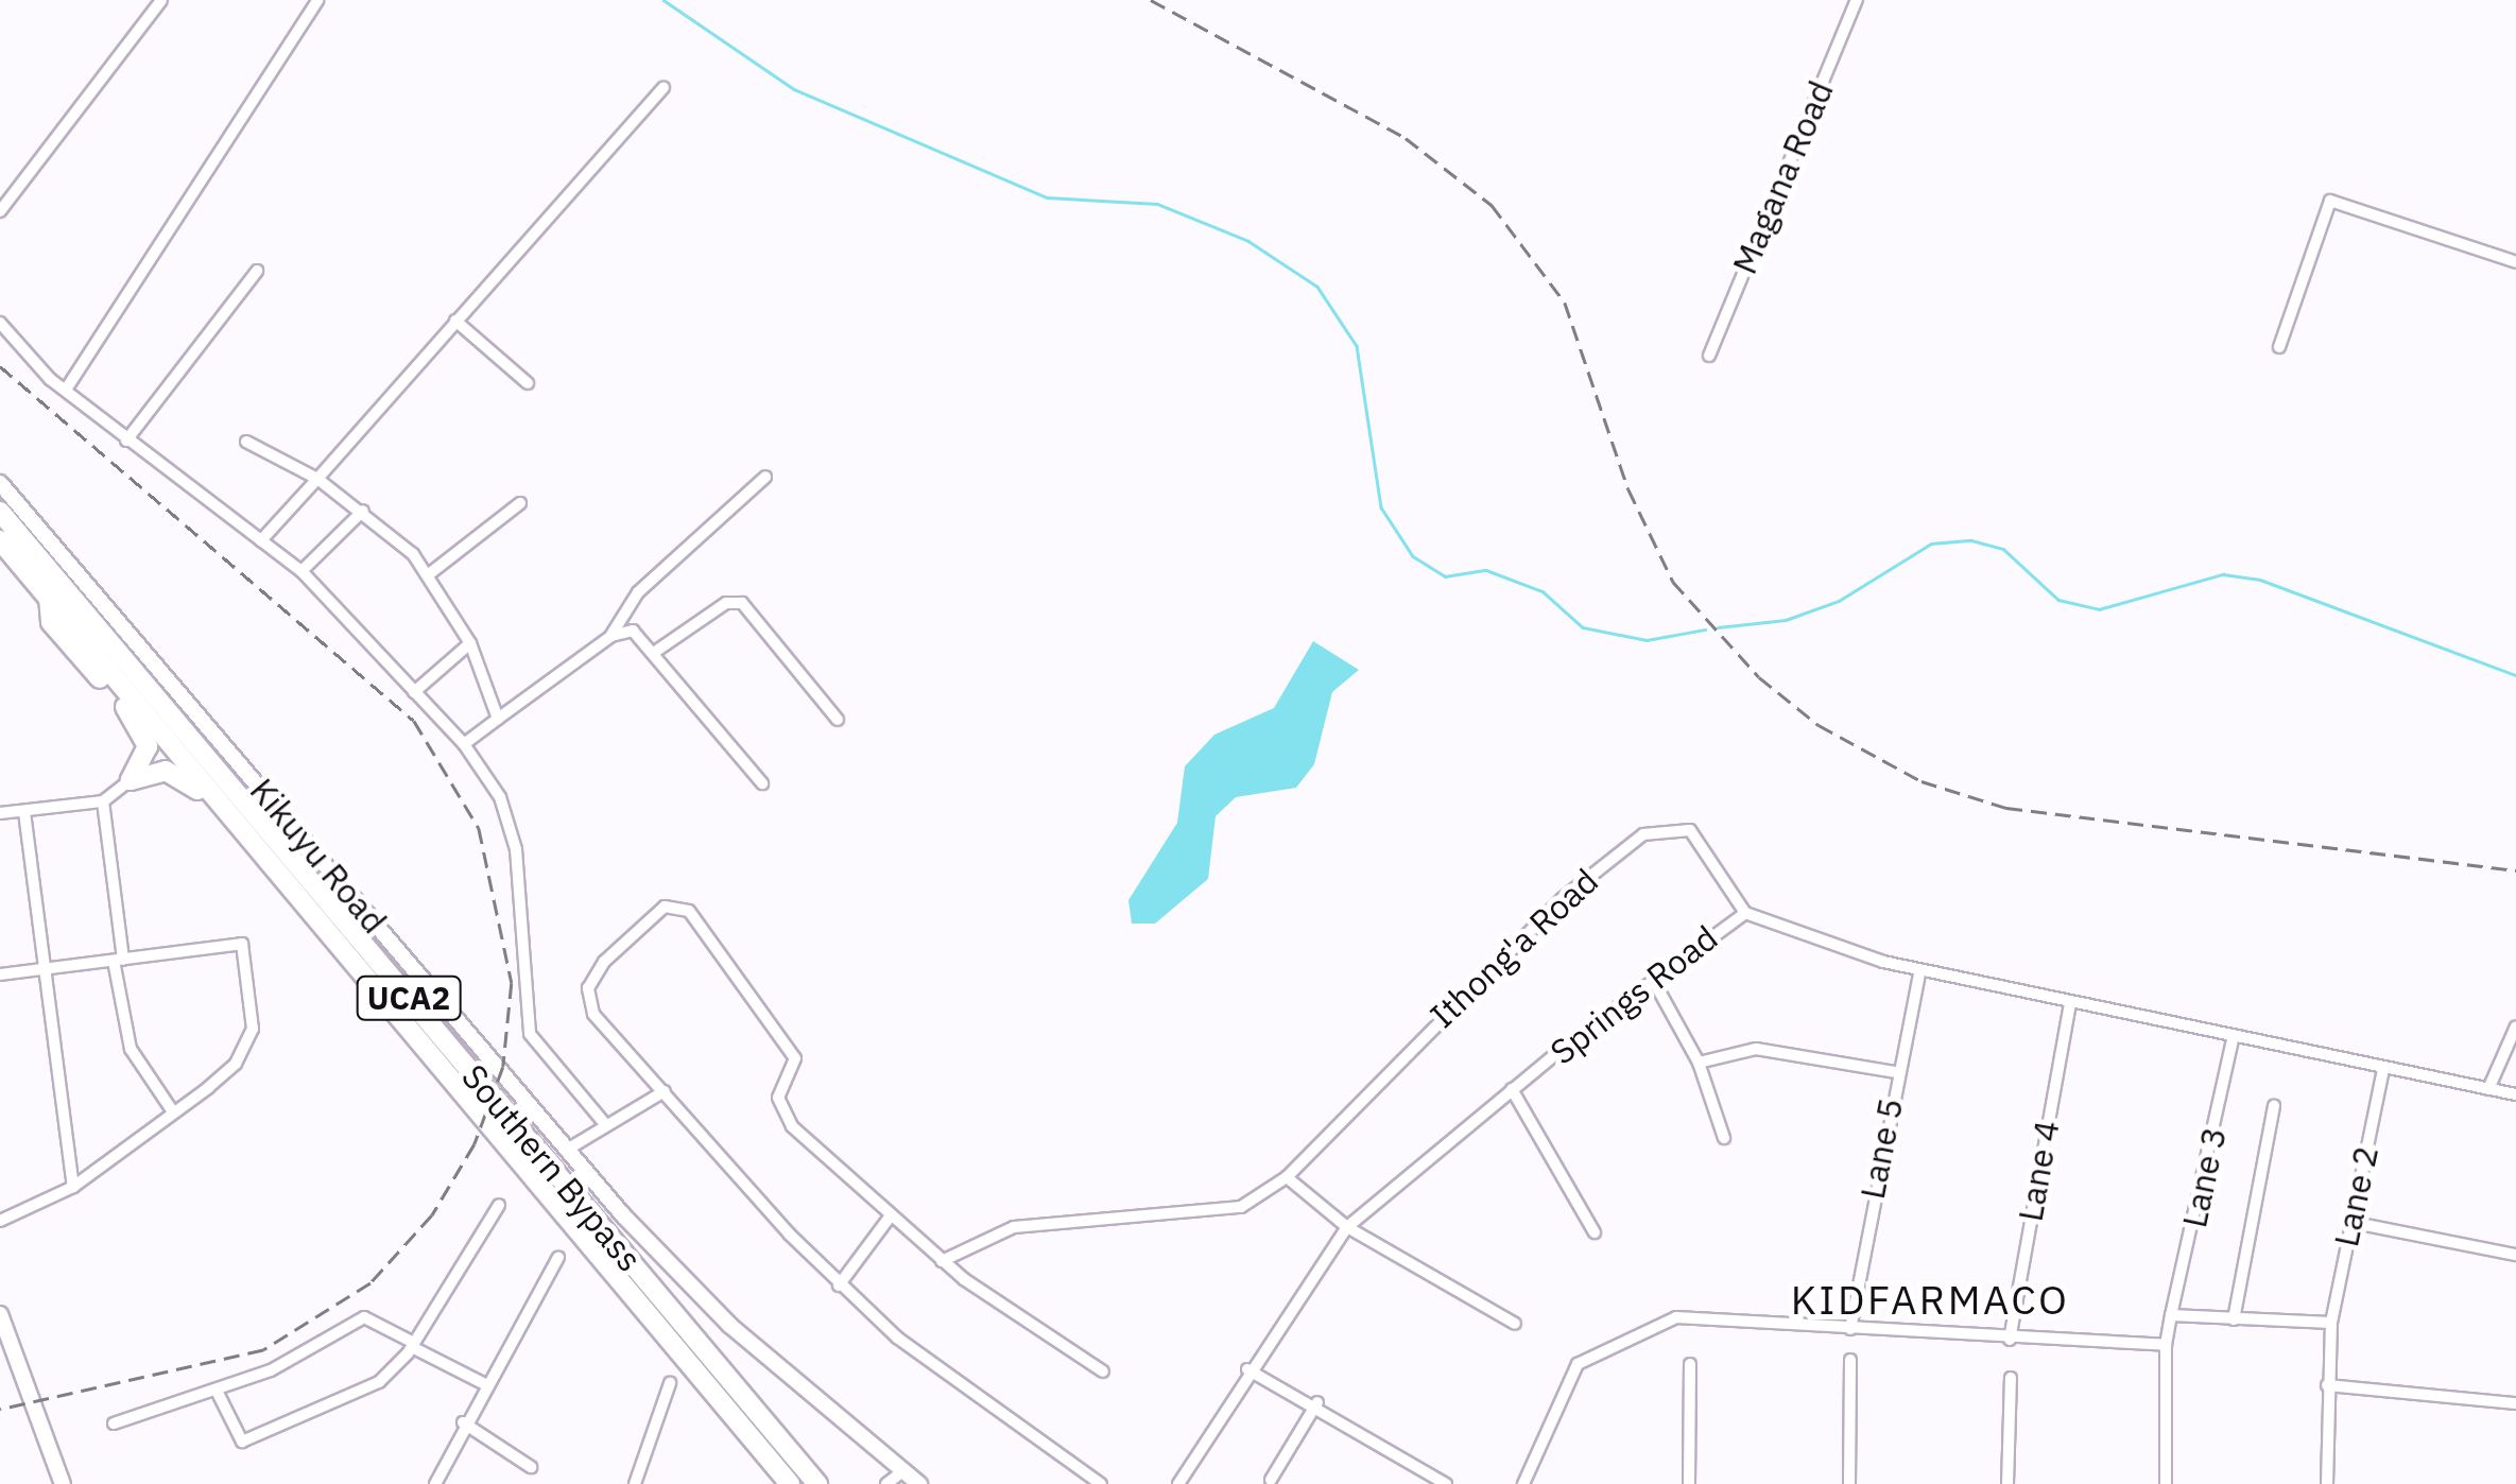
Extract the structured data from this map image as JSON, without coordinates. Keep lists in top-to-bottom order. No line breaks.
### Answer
{"streets":{"highway":["UCA2","Southern Bypass"],"main road":["Kikuyu Road"],"street":["Magana Road","Ithong'a Road","Springs Road","Lane 5","Lane 4","Lane 3","Lane 2"]},"crossings":[["Ithong'a Road","Springs Road"],["Springs Road","Lane 5"],["Springs Road","Lane 4"],["Springs Road","Lane 3"],["Springs Road","Lane 2"]],"districts":["KIDFARMACO"]}
